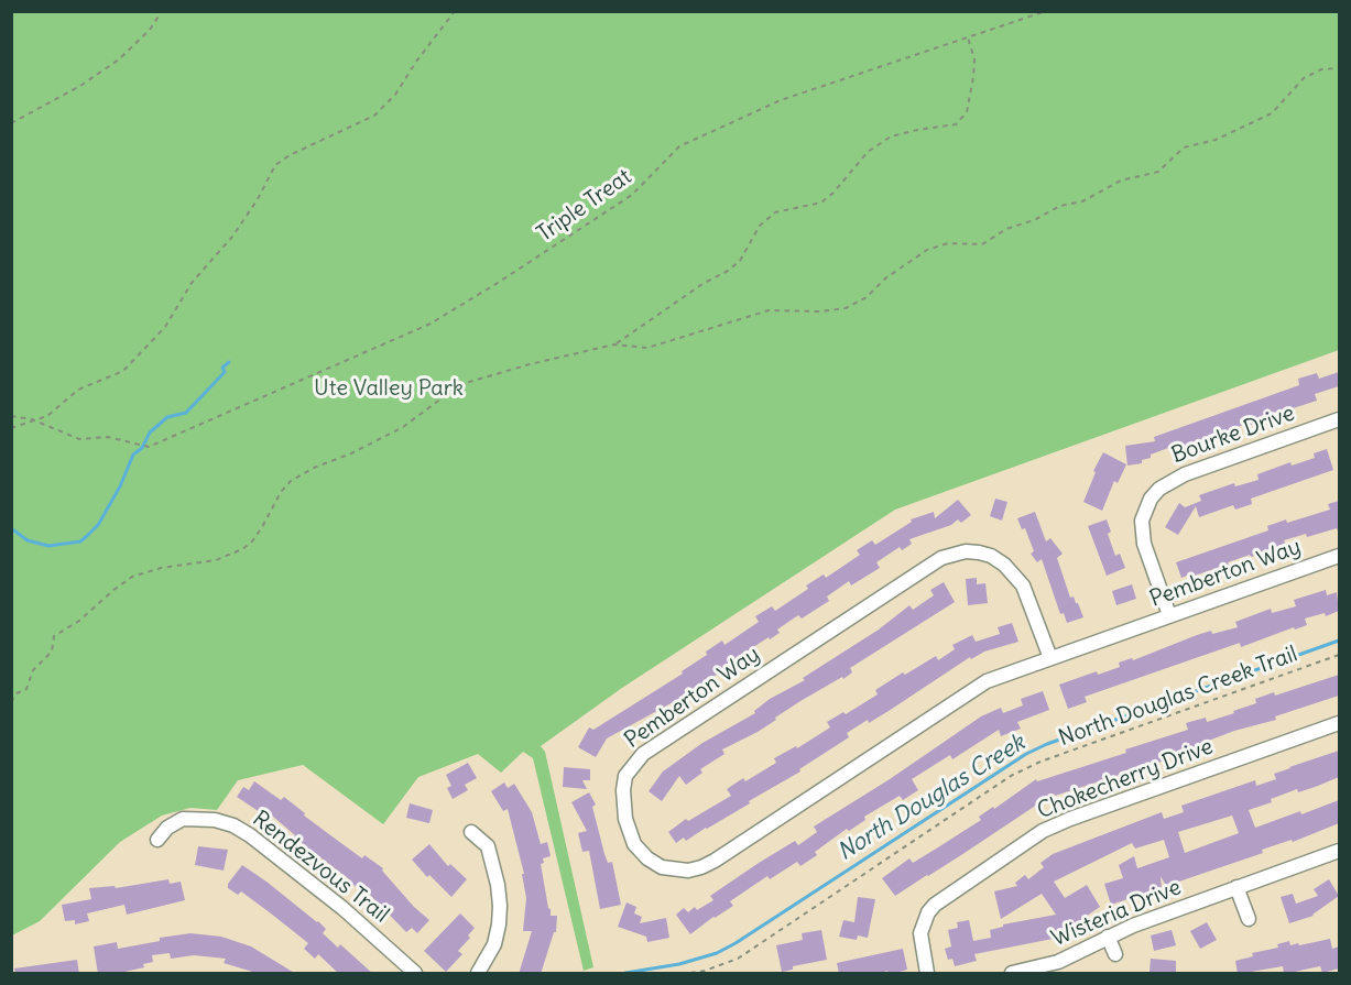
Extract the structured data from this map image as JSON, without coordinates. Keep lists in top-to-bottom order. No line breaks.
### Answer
{"streets":{"street":["Bourke Drive","Pemberton Way","Chokecherry Drive","Rendezvous Trail","Wisteria Drive"],"path":["Triple Treat","North Douglas Creek Trail"]},"crossings":[["Bourke Drive","Pemberton Way"]],"water":["North Douglas Creek"],"parks":["Ute Valley Park"]}
